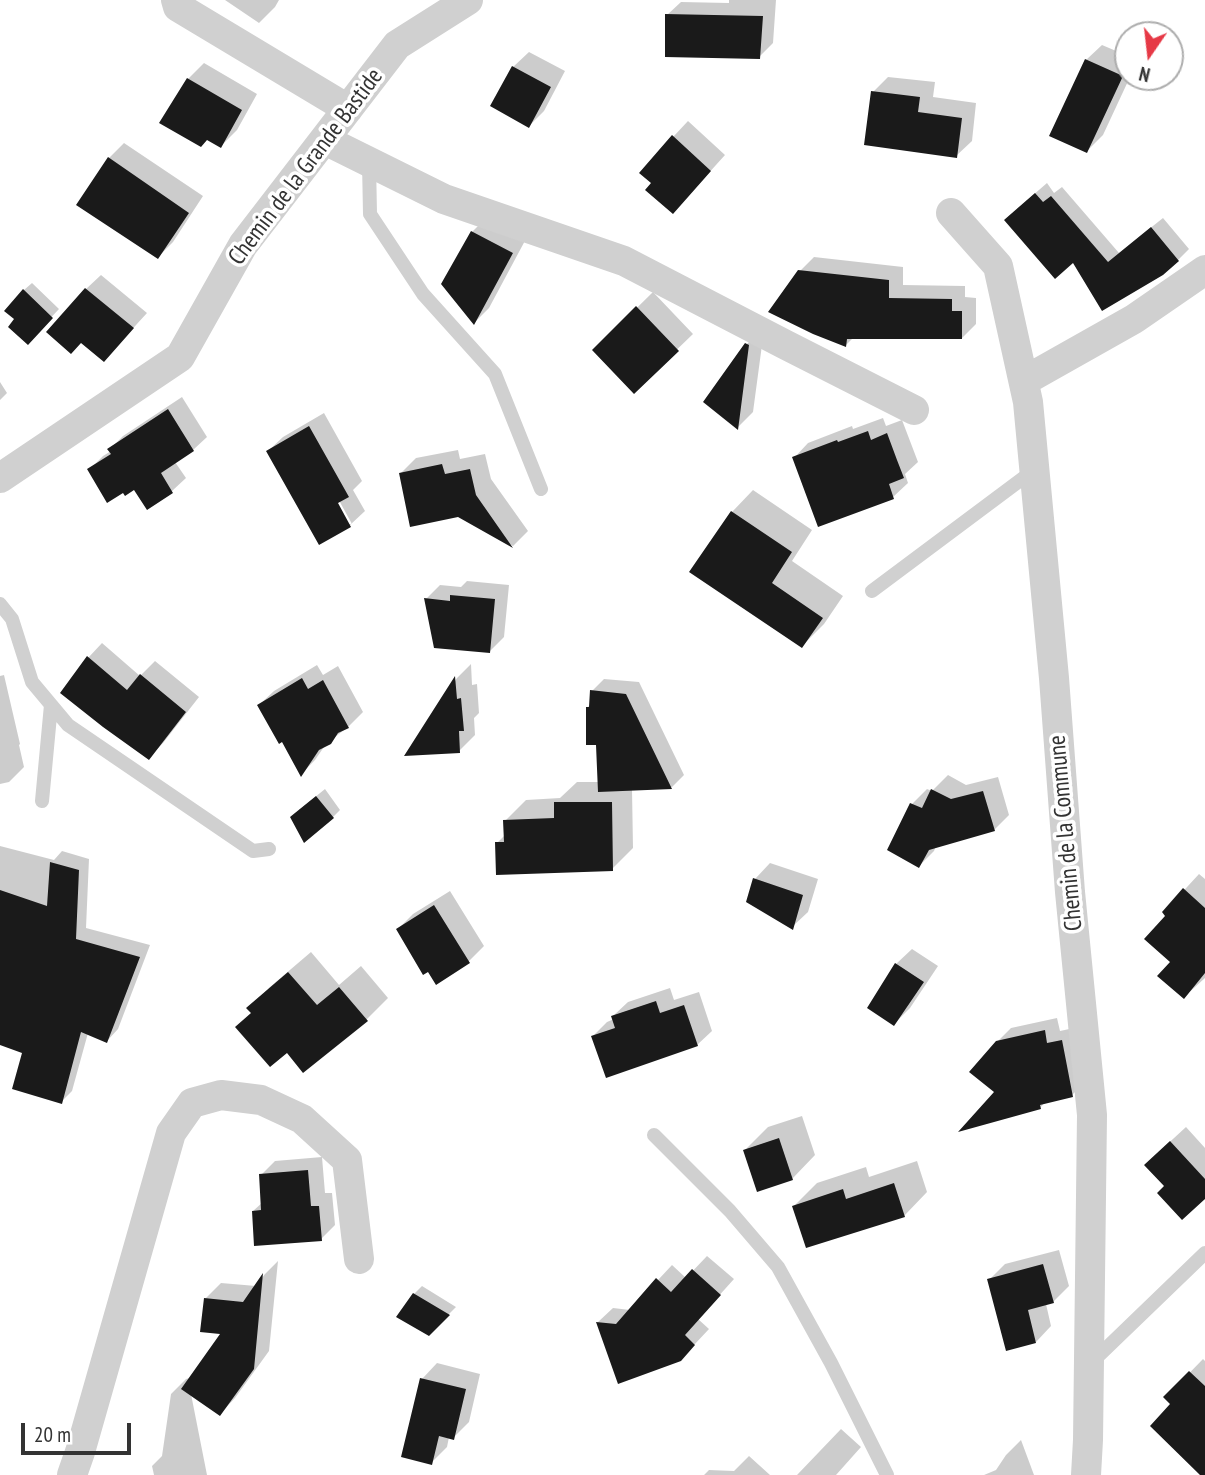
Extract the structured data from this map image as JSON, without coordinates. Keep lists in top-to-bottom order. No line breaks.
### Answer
{"streets":{"street":["Chemin de la Grande Bastide","Chemin de la Commune"]},"scale_bar":"20 m","north":"bottom"}
